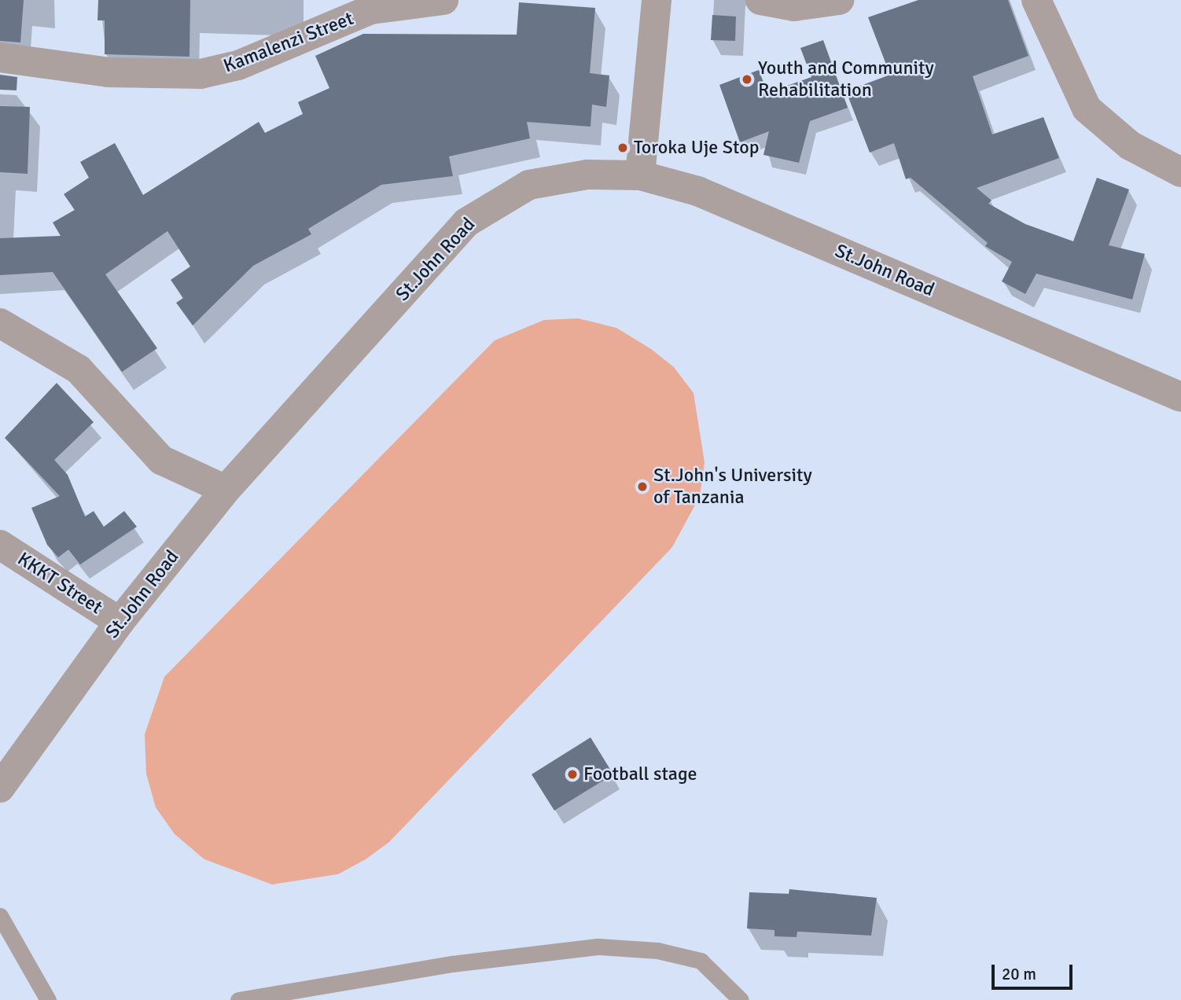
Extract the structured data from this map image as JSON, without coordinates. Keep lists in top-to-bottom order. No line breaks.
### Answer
{"streets":{"street":["Kamalenzi Street","St.John Road","KKKT Street"]},"crossings":[["St.John Road","KKKT Street"]],"places":["Youth and Community Rehabilitation","Toroka Uje Stop","St.John's University of Tanzania","Football stage"],"scale_bar":"20 m"}
